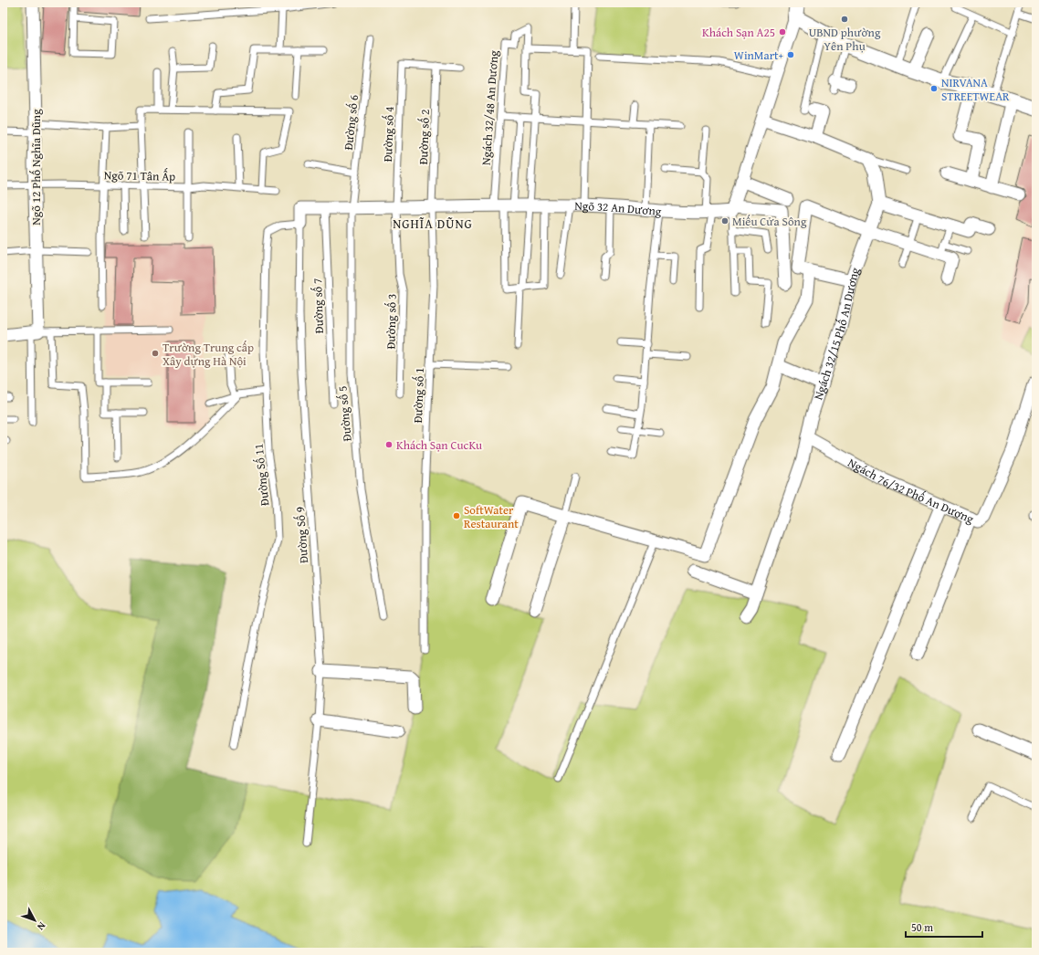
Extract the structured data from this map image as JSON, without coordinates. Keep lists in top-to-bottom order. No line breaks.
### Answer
{"streets":{"street":["Ngõ 12 Phố Nghĩa Dũng","Ngõ 32 An Dương","Ngách 32/15 Phố An Dương","Ngách 76/32 Phố An Dương"],"lane":["Ngách 32/48 An Dương","Đường số 6","Đường số 4","Đường số 2","Ngõ 71 Tân Ấp","Đường số 7","Đường số 3","Đường số 1","Đường số 5","Đường Số 11","Đường Số 9"]},"crossings":[["Ngách 32/48 An Dương","Ngõ 32 An Dương"],["Đường số 6","Ngõ 32 An Dương"],["Đường số 6","Đường số 5"],["Đường số 4","Đường số 2"],["Đường số 4","Ngõ 32 An Dương"],["Đường số 4","Đường số 3"],["Đường số 2","Ngõ 32 An Dương"],["Đường số 2","Đường số 1"],["Ngõ 12 Phố Nghĩa Dũng","Ngõ 71 Tân Ấp"],["Ngõ 32 An Dương","Đường số 7"],["Ngõ 32 An Dương","Đường số 3"],["Ngõ 32 An Dương","Đường số 1"],["Ngõ 32 An Dương","Đường số 5"],["Ngõ 32 An Dương","Đường Số 11"],["Ngõ 32 An Dương","Đường Số 9"],["Ngách 32/15 Phố An Dương","Ngách 76/32 Phố An Dương"],["Đường Số 11","Đường Số 9"]],"districts":["NGHĨA DŨNG"],"places":["UBND phường Yên Phụ","Khách Sạn A25","WinMart+","NIRVANA STREETWEAR","Miếu Cửa Sông","Trường Trung cấp Xây dựng Hà Nội","Khách Sạn CucKu","SoftWater Restaurant"],"scale_bar":"50 m","north":"bottom right"}
